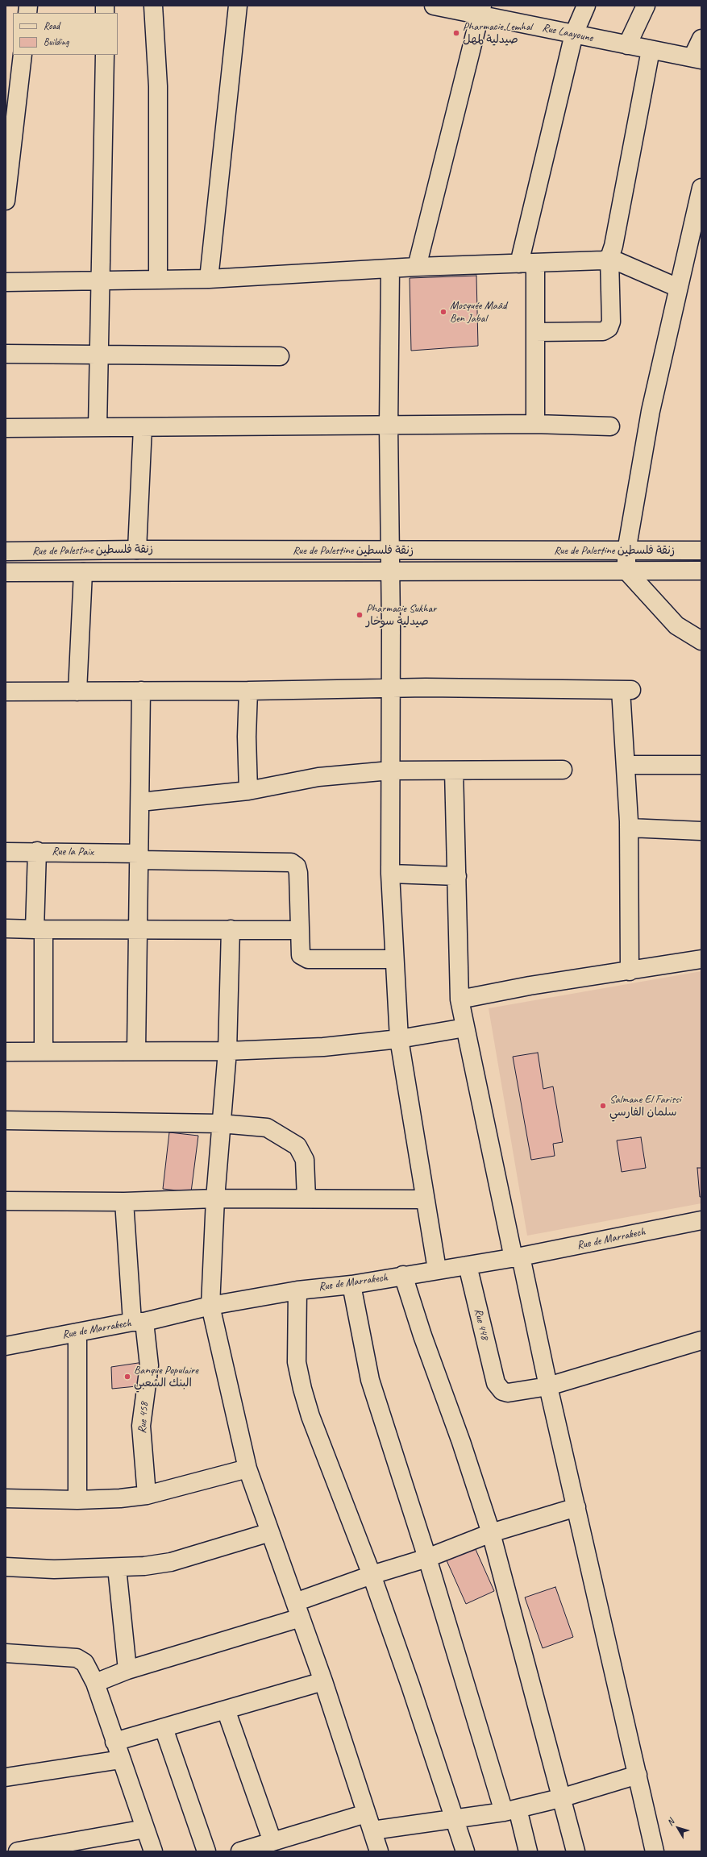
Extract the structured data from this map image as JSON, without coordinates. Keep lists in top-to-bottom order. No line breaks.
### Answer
{"streets":{"street":["Rue Laayoune","Rue de Palestine زنقة فلسطين","Rue la Paix","Rue de Marrakech","Rue 448","Rue 458"]},"crossings":[["Rue de Marrakech","Rue 448"],["Rue de Marrakech","Rue 458"]],"places":["Pharmacie Lemhal صيدلية لمهل","Mosquée Maâd Ben Jabal","Pharmacie Sukhar صيدلية سوخار","Salmane El Farissi سلمان الفارسي","Banque Populaire البنك الشعبي"],"legend":["Road","Building"],"north":"top left"}
